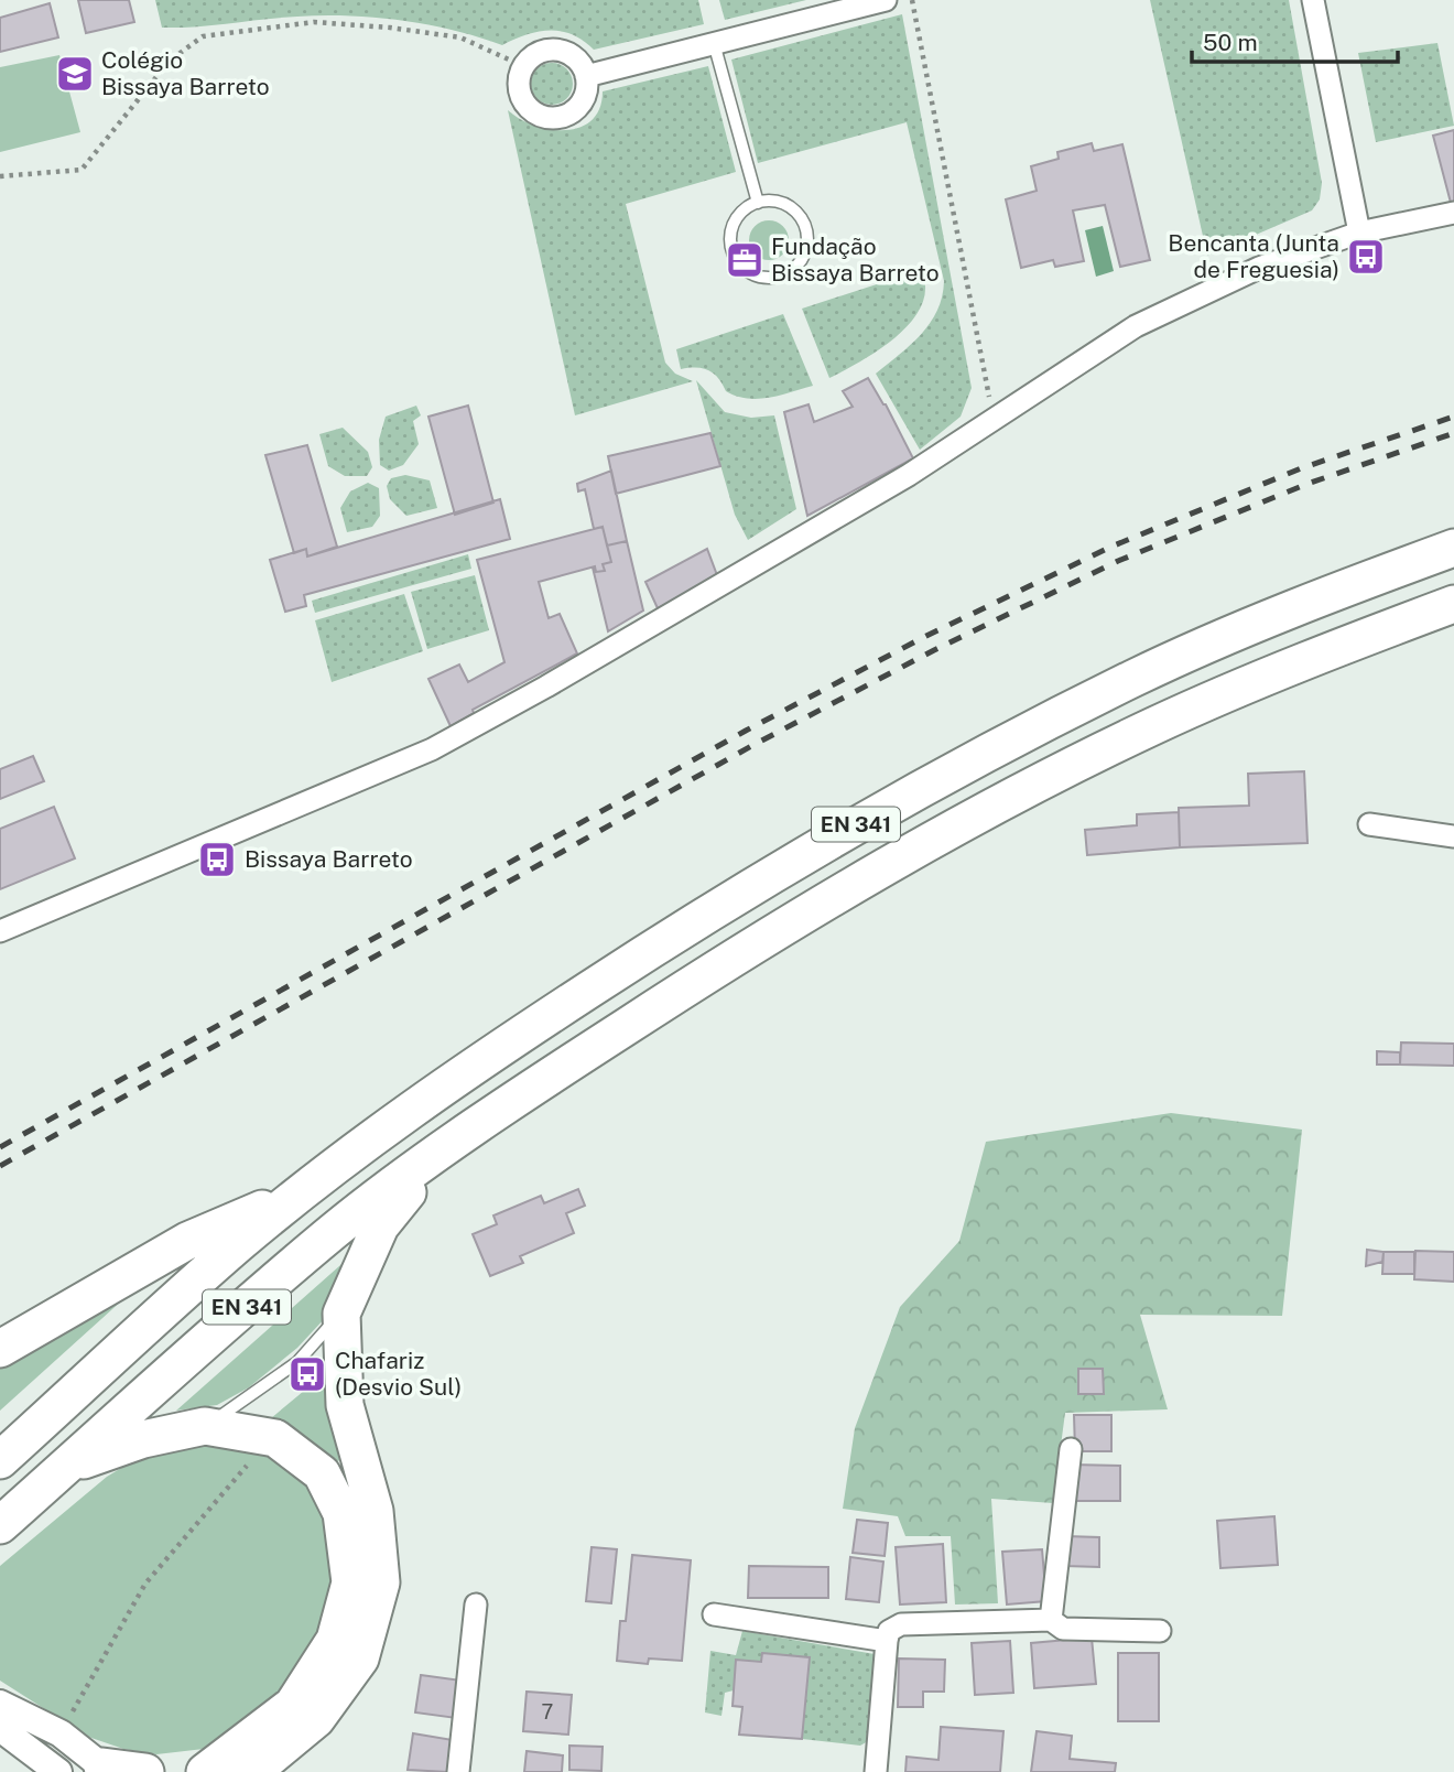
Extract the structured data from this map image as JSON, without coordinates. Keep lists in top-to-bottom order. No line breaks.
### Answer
{"streets":{"highway":["EN 341"]},"places":{"school or university":["Colégio Bissaya Barreto"],"bus stop":["Bencanta (Junta de Freguesia)","Bissaya Barreto","Chafariz (Desvio Sul)"],"office":["Fundação Bissaya Barreto"]},"house_numbers":["7"],"scale_bar":"50 m"}
